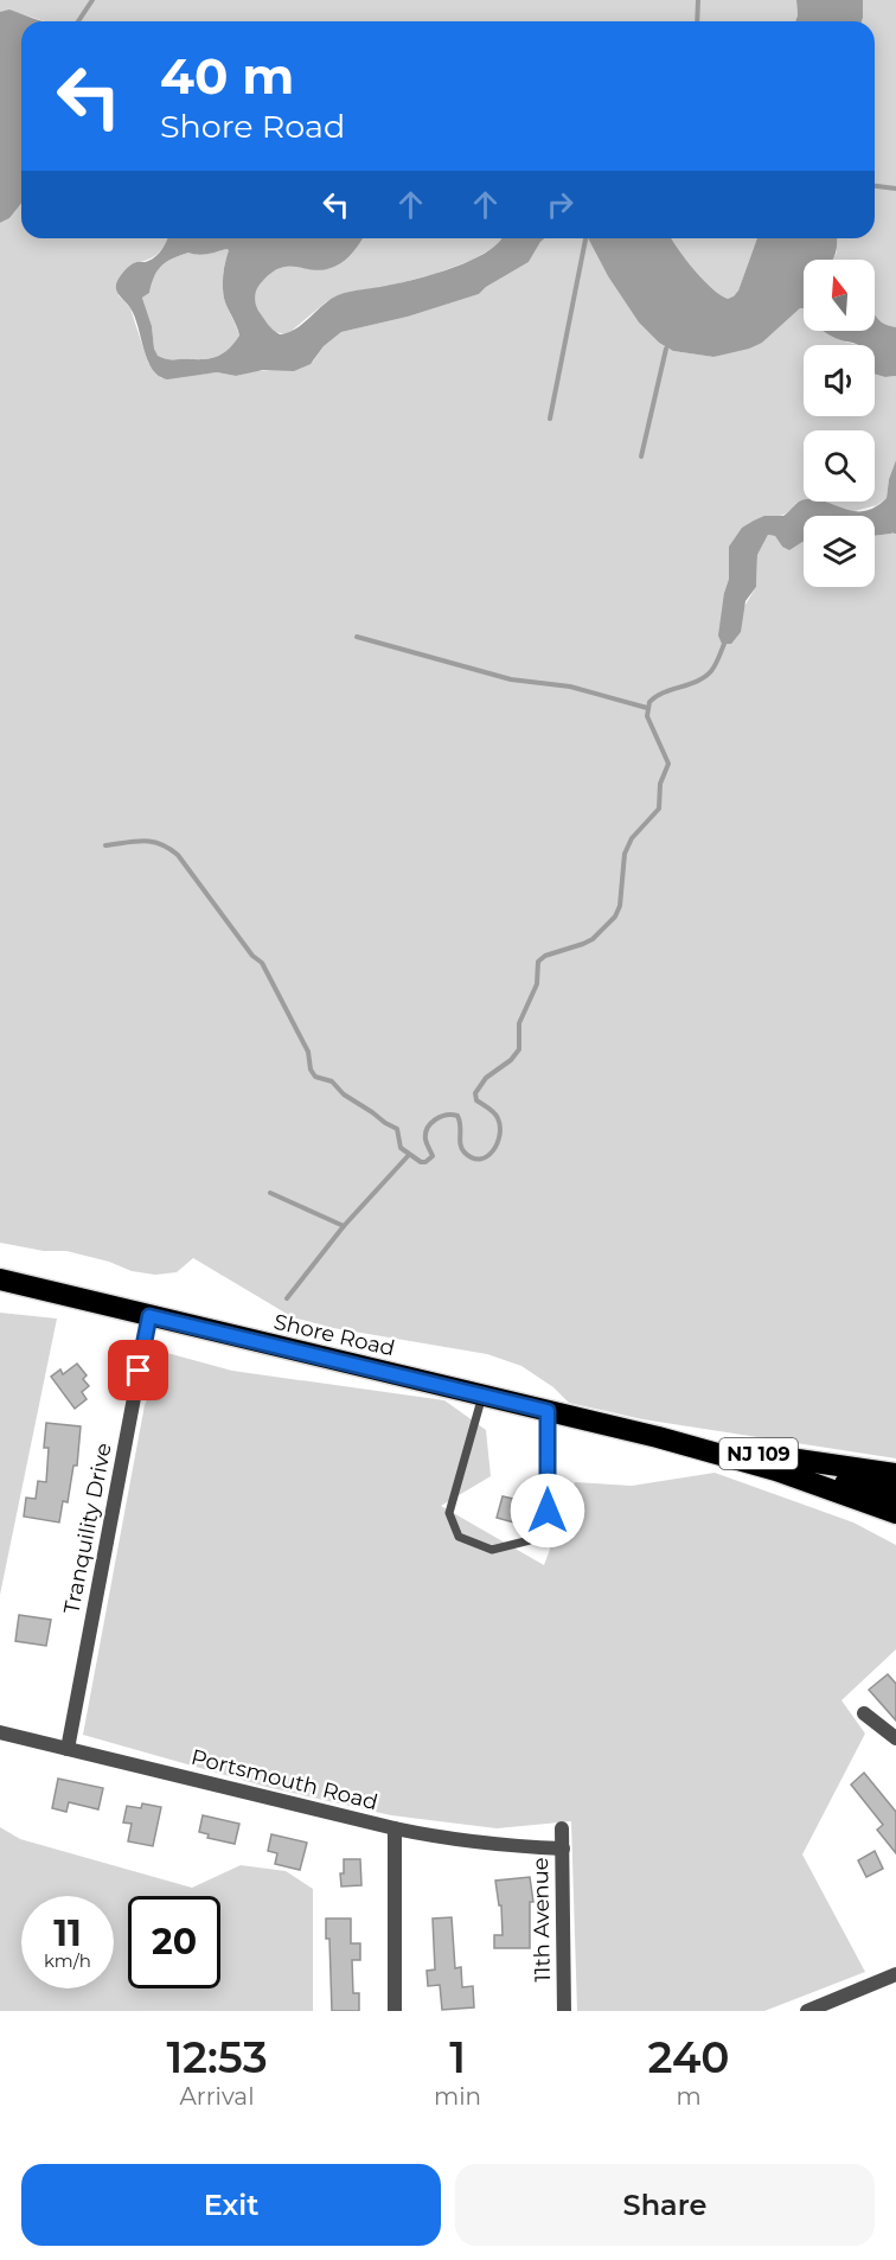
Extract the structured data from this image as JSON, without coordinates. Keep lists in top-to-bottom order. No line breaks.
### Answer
{"streets":{"highway":["Shore Road","NJ 109"],"street":["Tranquility Drive","Portsmouth Road","11th Avenue"]},"crossings":[["Shore Road","NJ 109"],["Shore Road","Tranquility Drive"],["Tranquility Drive","Portsmouth Road"],["Portsmouth Road","11th Avenue"]],"north":"top","page":{"turn":["40 m","Shore Road"],"speed":"11 km/h","limit":"20","eta":["12:53","Arrival","1","min","240","m"],"buttons":["Exit","Share"]}}
